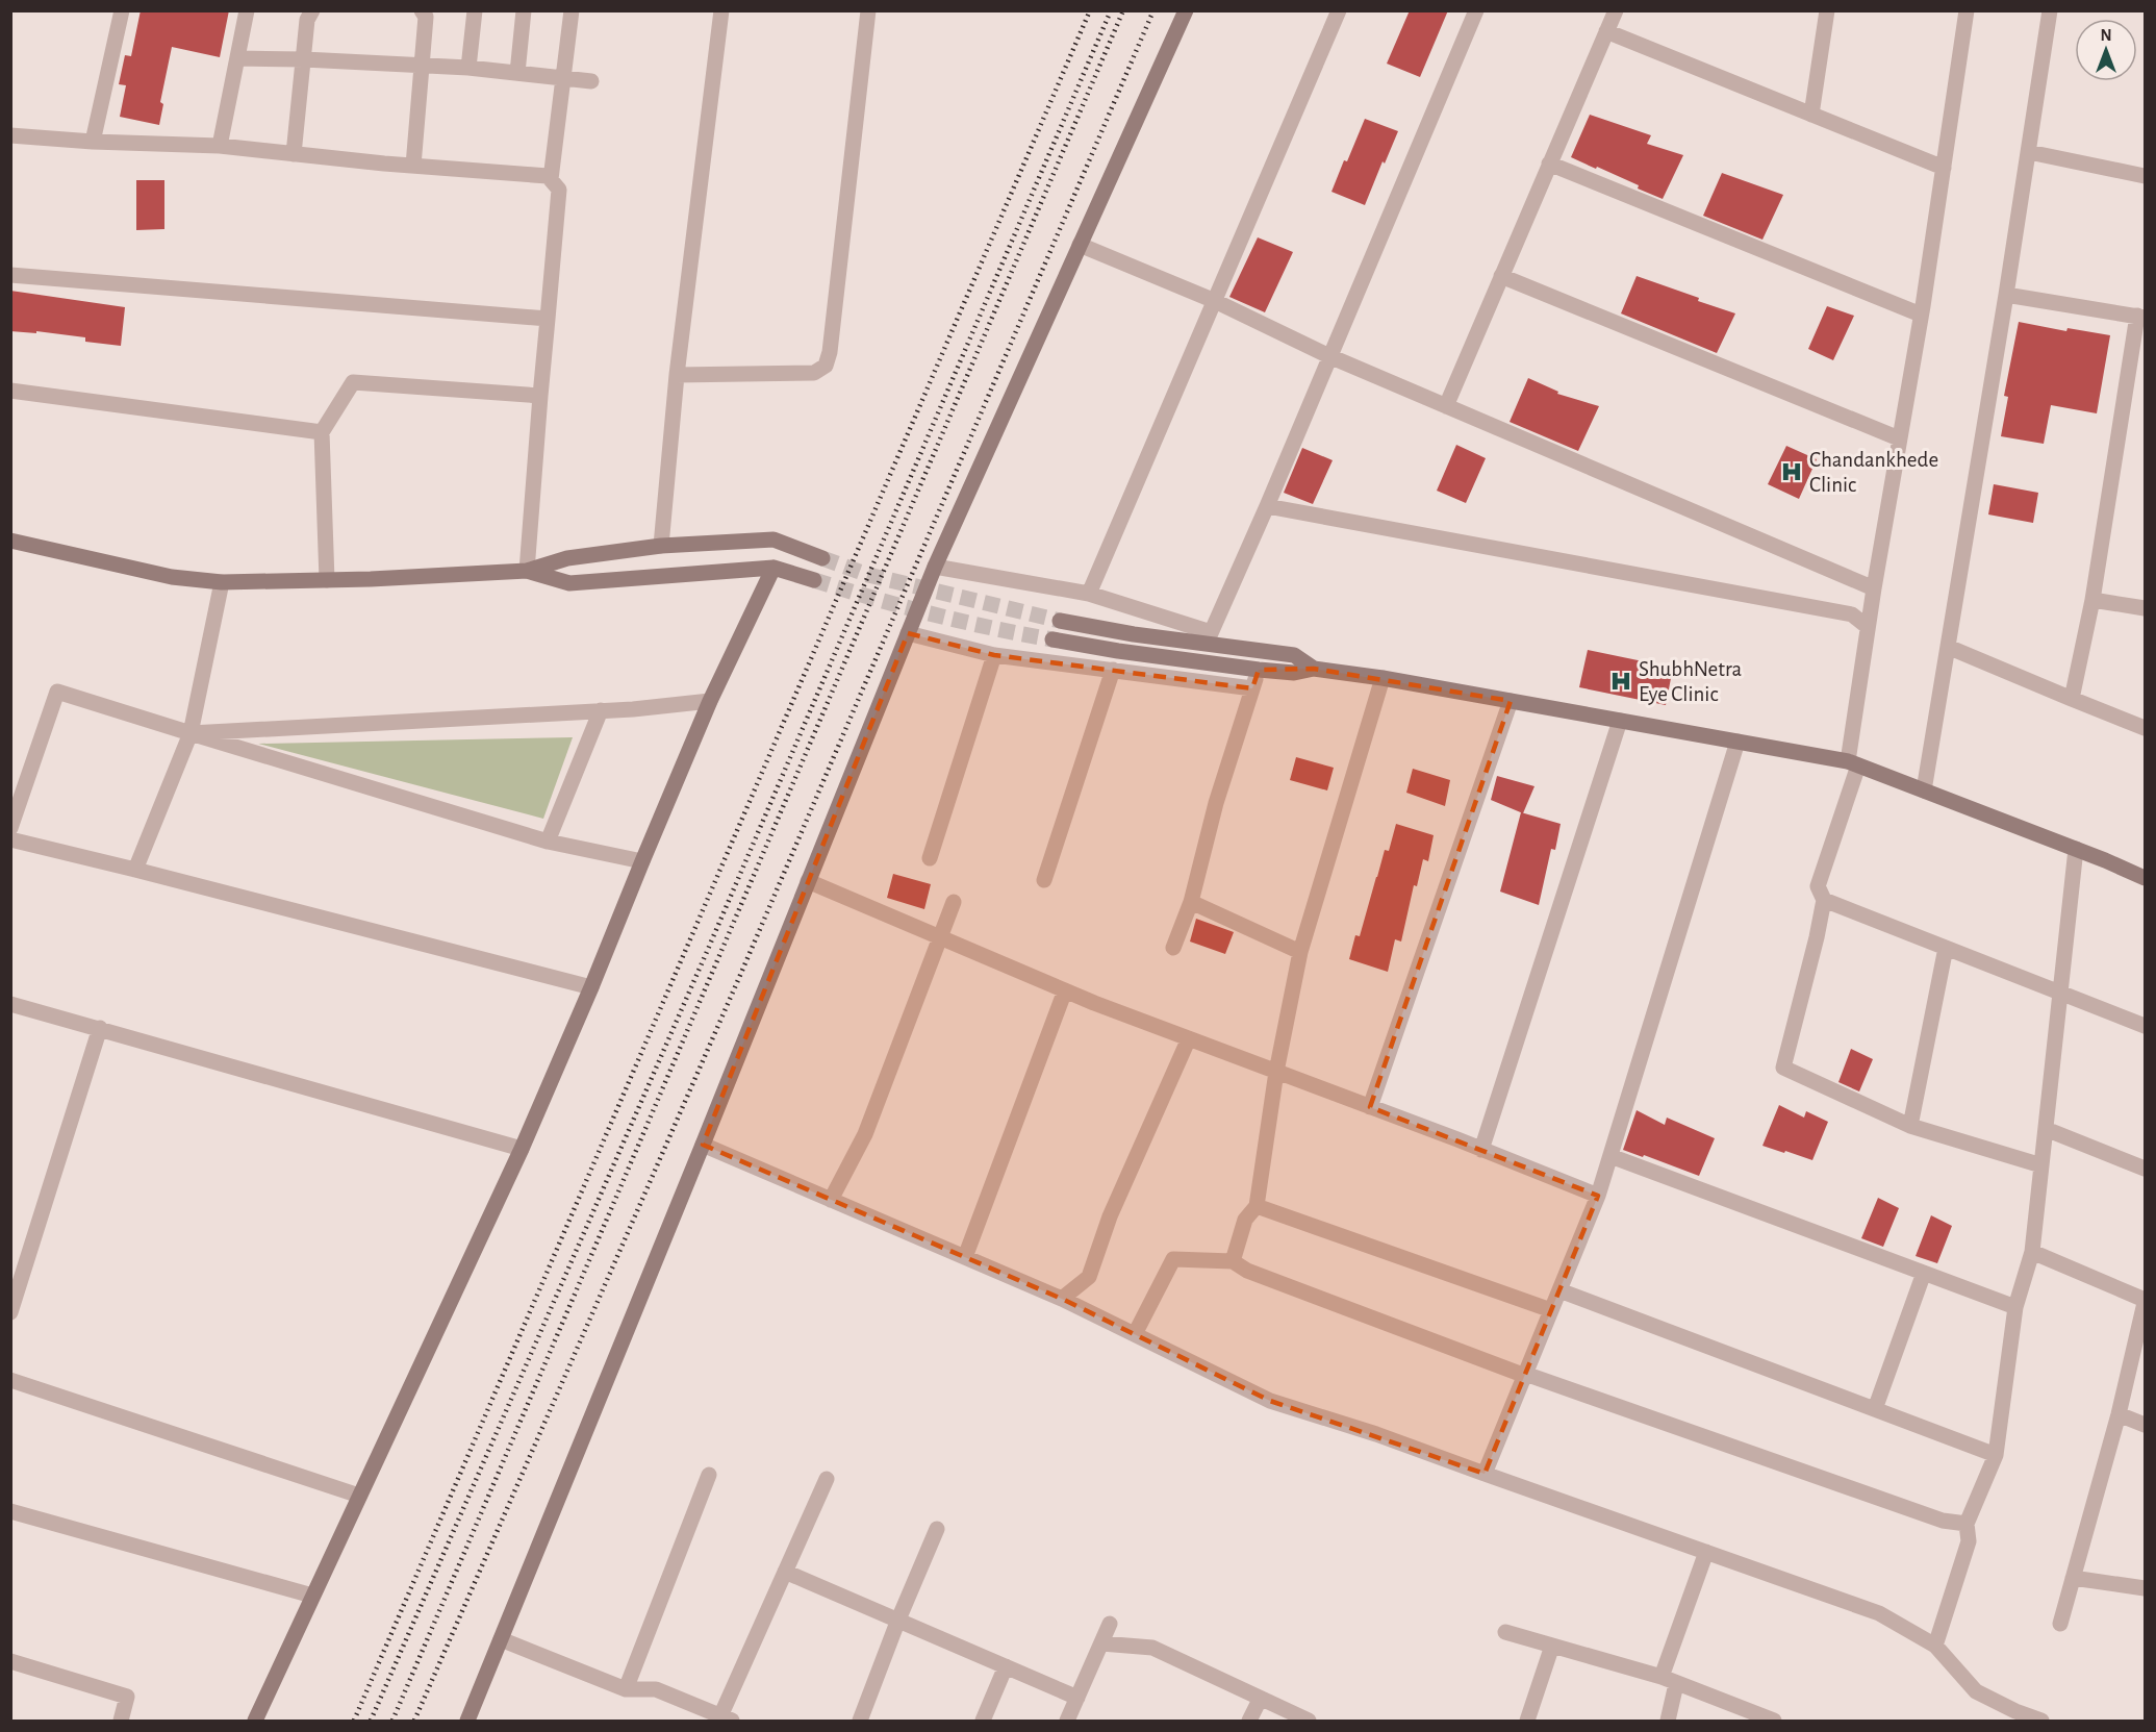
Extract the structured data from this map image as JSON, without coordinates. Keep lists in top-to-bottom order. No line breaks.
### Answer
{"places":{"hospital":["Chandankhede Clinic","ShubhNetra Eye Clinic"]},"north":"top"}
